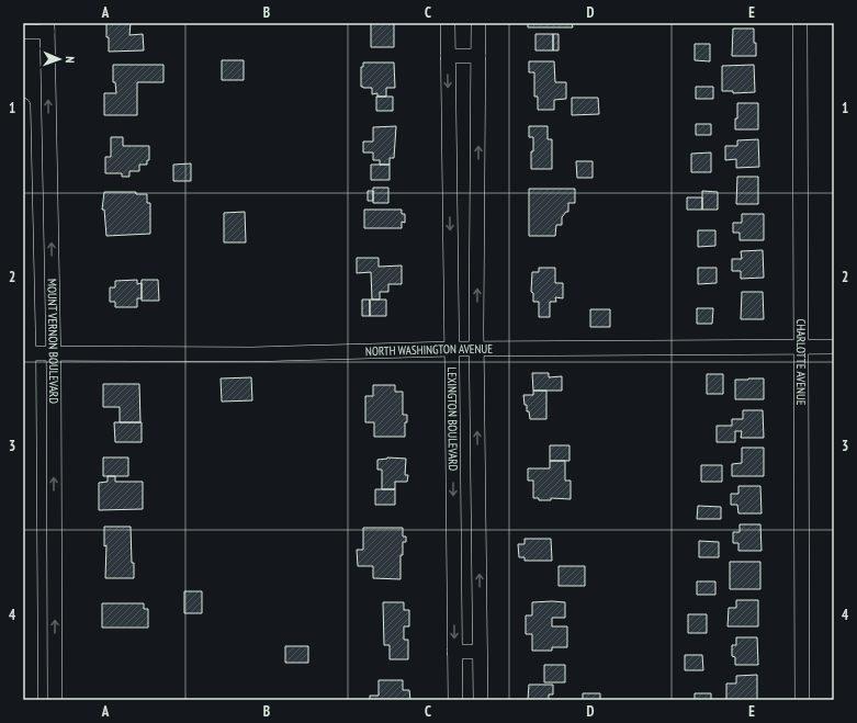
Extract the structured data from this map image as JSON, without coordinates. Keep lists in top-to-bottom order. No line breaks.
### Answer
{"streets":{"street":["MOUNT VERNON BOULEVARD","NORTH WASHINGTON AVENUE","CHARLOTTE AVENUE","LEXINGTON BOULEVARD"]},"crossings":[["MOUNT VERNON BOULEVARD","NORTH WASHINGTON AVENUE"],["NORTH WASHINGTON AVENUE","CHARLOTTE AVENUE"],["NORTH WASHINGTON AVENUE","LEXINGTON BOULEVARD"]],"north":"right","grid":{"columns":["A","B","C","D","E"],"rows":["1","2","3","4"]}}
